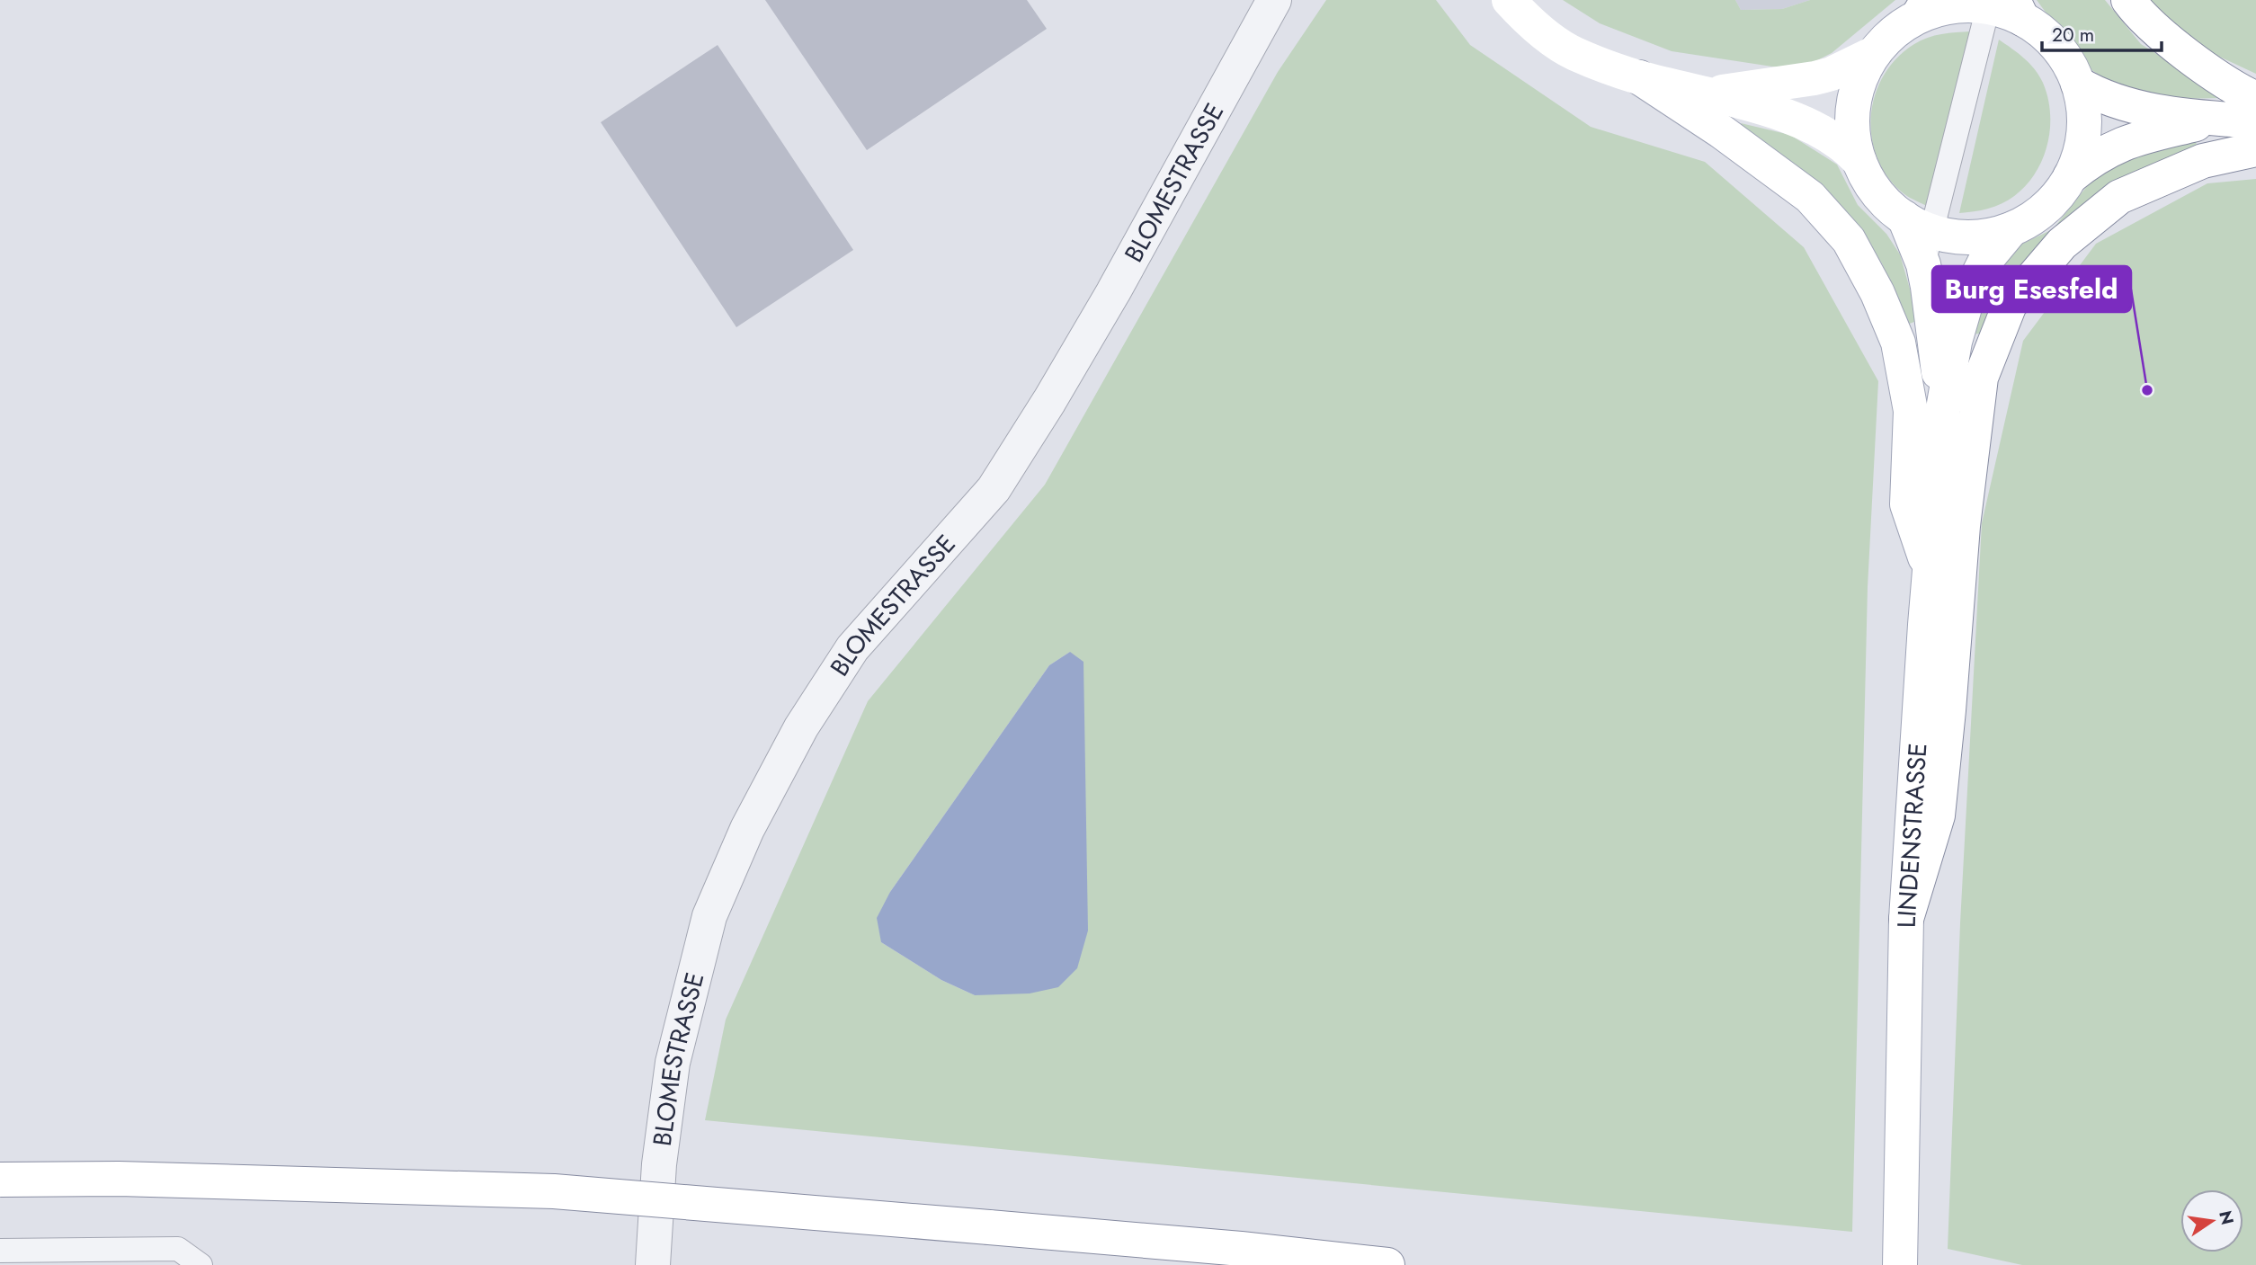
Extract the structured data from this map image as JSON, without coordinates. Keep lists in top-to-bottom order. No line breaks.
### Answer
{"streets":{"main road":["LINDENSTRASSE"],"street":["BLOMESTRASSE"]},"places":["Burg Esesfeld"],"scale_bar":"20 m","north":"right"}
